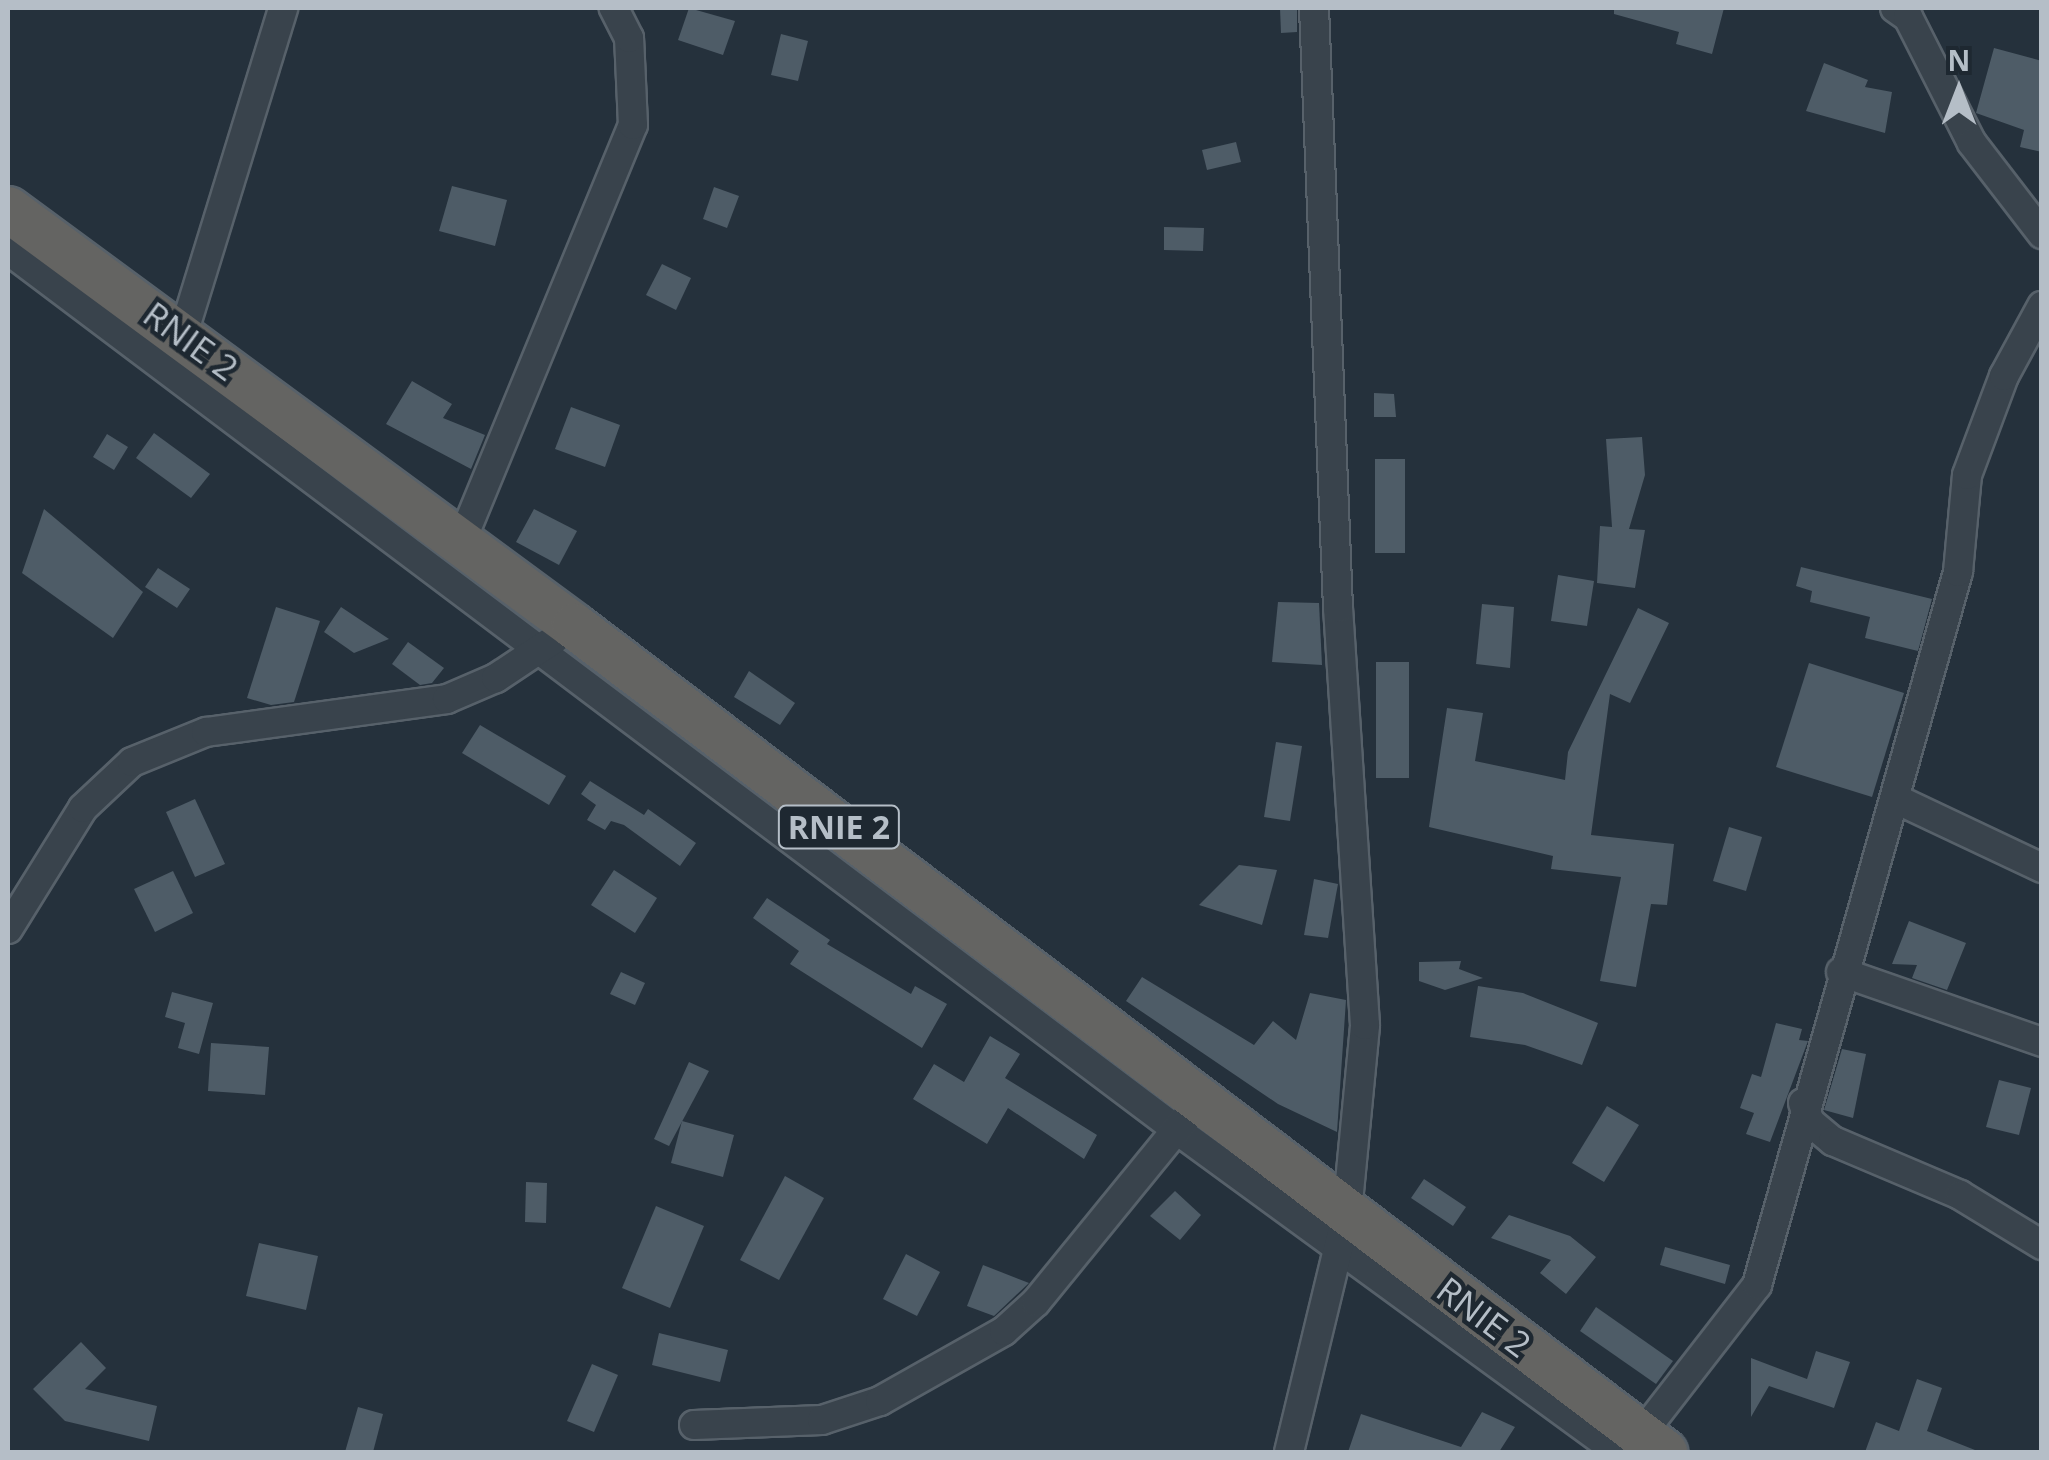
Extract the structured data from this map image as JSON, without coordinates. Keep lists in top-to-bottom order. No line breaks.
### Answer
{"streets":{"highway":["RNIE 2"]},"north":"top"}
